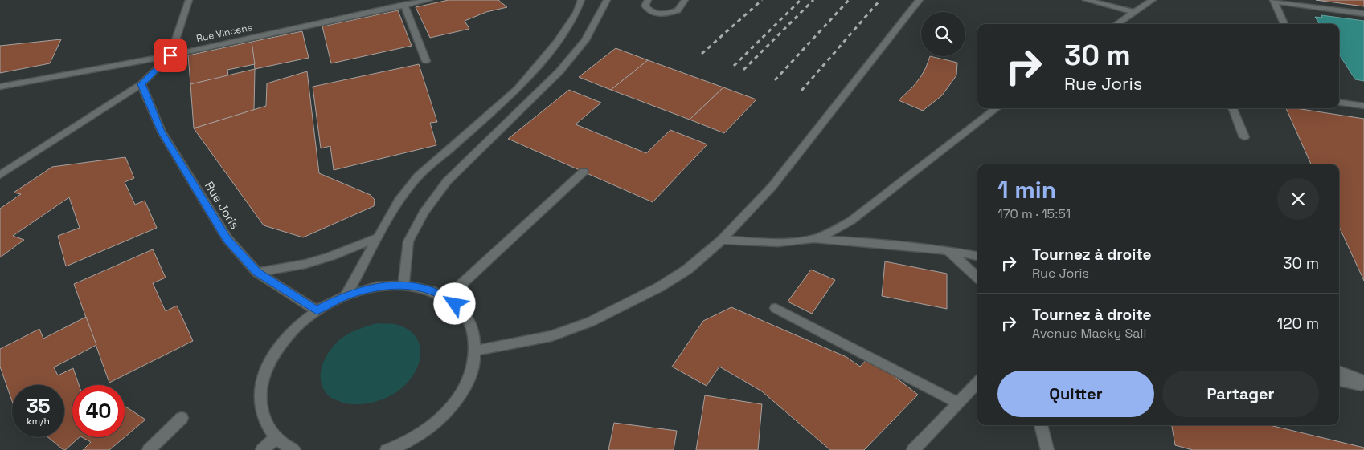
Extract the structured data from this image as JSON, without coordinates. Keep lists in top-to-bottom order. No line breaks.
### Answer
{"streets":{"street":["Rue Vincens","Rue Joris"]},"page":{"turn":["30 m","Rue Joris"],"heading":["1 min","170 m · 15:51"],"list":[{"name":"Tournez à droite","note":"Rue Joris","value":"30 m"},{"name":"Tournez à droite","note":"Avenue Macky Sall","value":"120 m"}],"buttons":["Quitter","Partager"],"speed":"35 km/h","limit":"40"}}
